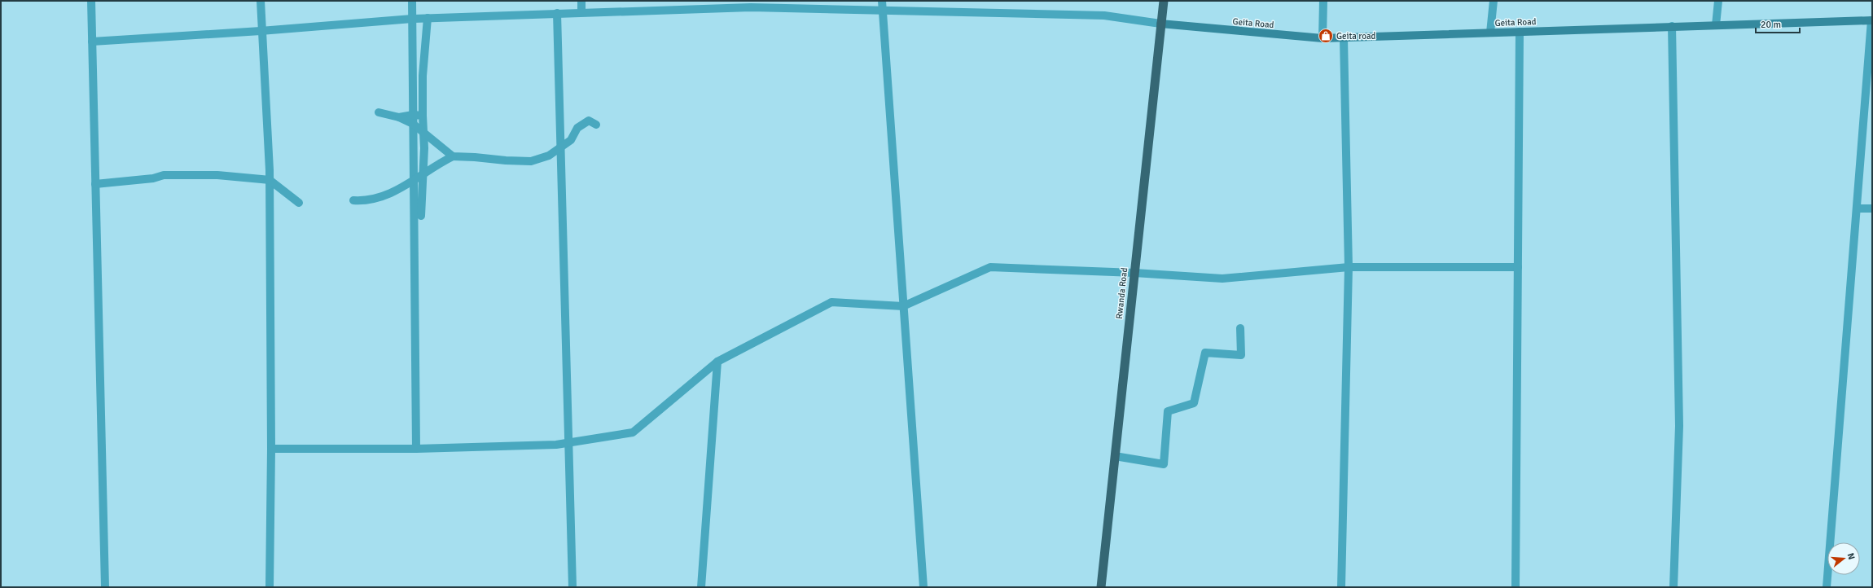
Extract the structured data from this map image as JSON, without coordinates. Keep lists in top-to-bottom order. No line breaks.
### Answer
{"streets":{"highway":["Rwanda Road"],"main road":["Geita Road"]},"crossings":[["Geita Road","Rwanda Road"]],"places":{"shop":["Geita road"]},"scale_bar":"20 m","north":"right"}
